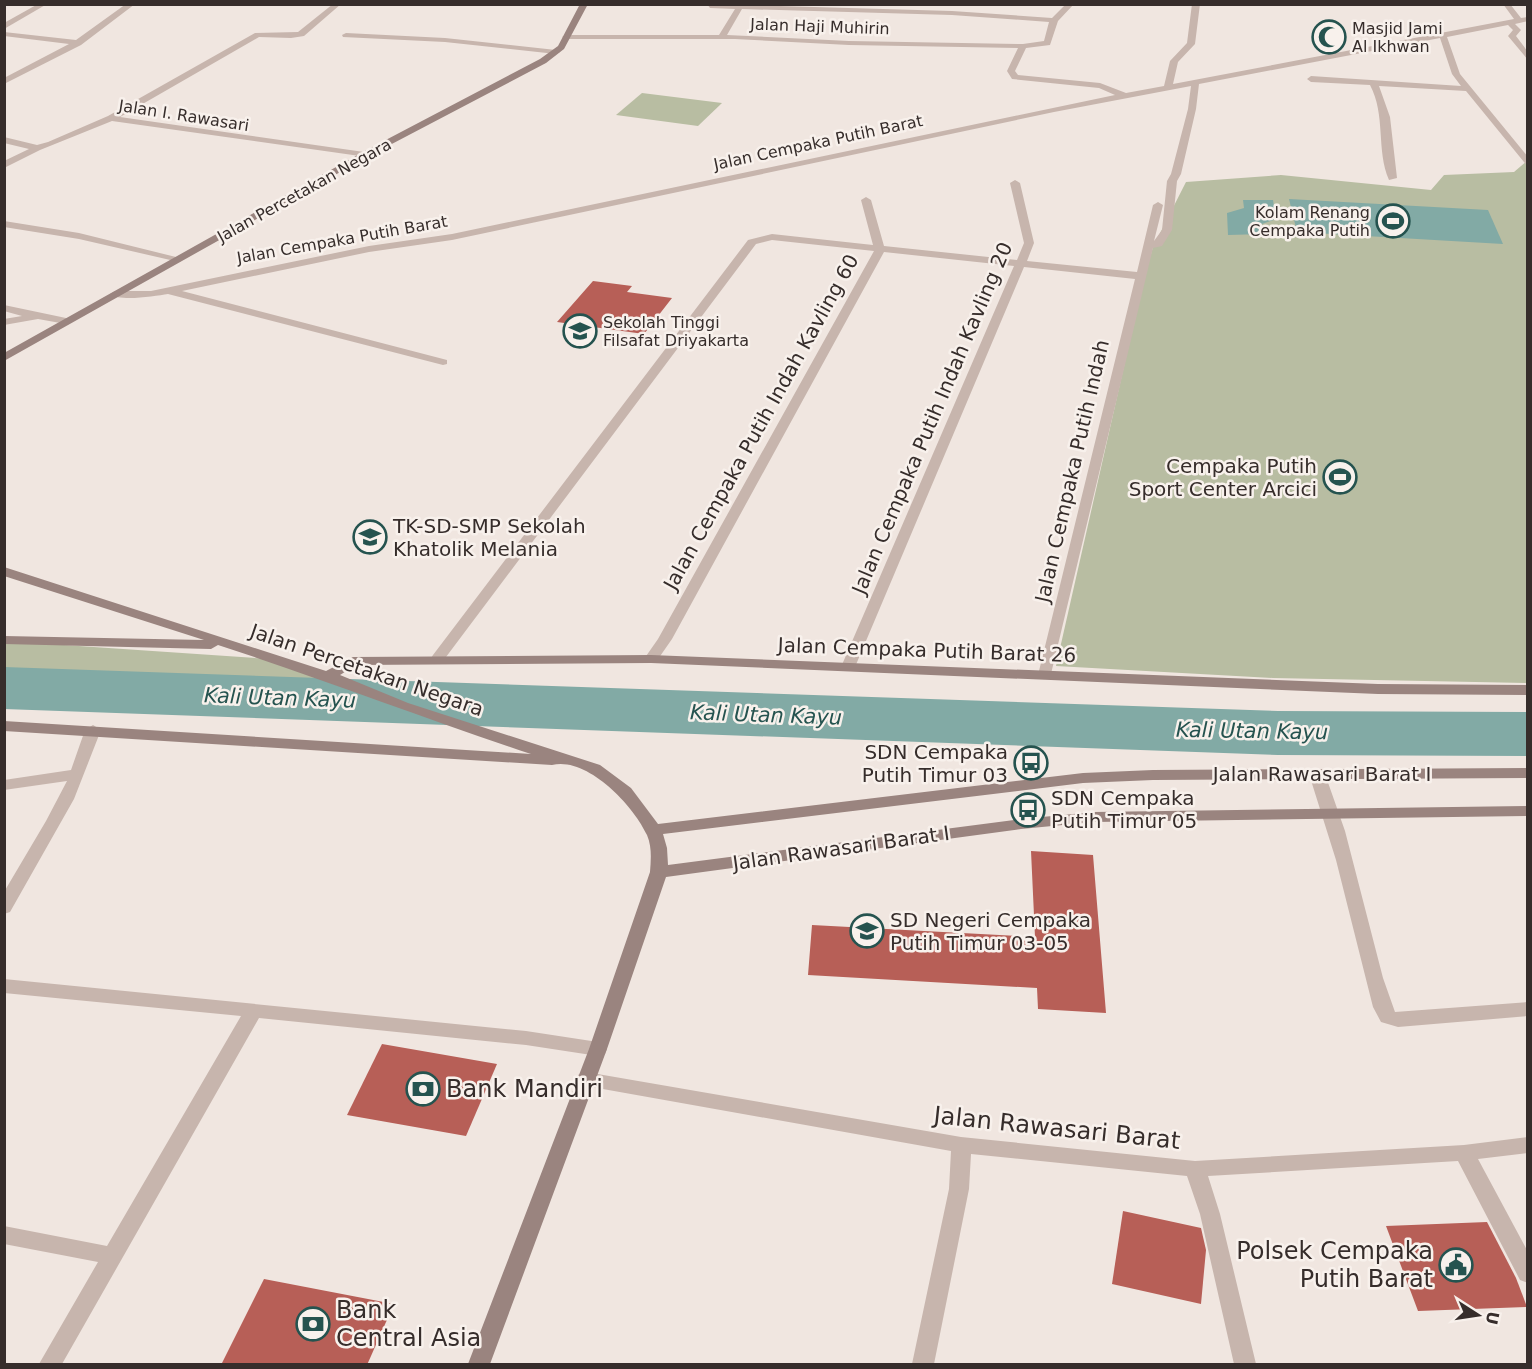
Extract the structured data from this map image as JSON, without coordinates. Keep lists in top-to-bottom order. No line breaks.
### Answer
{"streets":{"street":["Jalan Haji Muhirin","Jalan I. Rawasari","Jalan Cempaka Putih Barat","Jalan Percetakan Negara","Jalan Cempaka Putih Indah Kavling 20","Jalan Cempaka Putih Indah Kavling 60","Jalan Cempaka Putih Indah","Jalan Cempaka Putih Barat 26","Jalan Rawasari Barat I","Jalan Rawasari Barat"]},"crossings":[["Jalan Haji Muhirin","Jalan Percetakan Negara"],["Jalan I. Rawasari","Jalan Percetakan Negara"],["Jalan Cempaka Putih Barat","Jalan Percetakan Negara"],["Jalan Percetakan Negara","Jalan Cempaka Putih Barat 26"],["Jalan Percetakan Negara","Jalan Rawasari Barat I"],["Jalan Cempaka Putih Indah Kavling 20","Jalan Cempaka Putih Barat 26"],["Jalan Cempaka Putih Indah Kavling 60","Jalan Cempaka Putih Barat 26"],["Jalan Cempaka Putih Indah","Jalan Cempaka Putih Barat 26"]],"water":["Kali Utan Kayu"],"places":{"mosque":["Masjid Jami Al Ikhwan"],"sports":["Kolam Renang Cempaka Putih","Cempaka Putih Sport Center Arcici"],"school or university":["Sekolah Tinggi Filsafat Driyakarta","TK-SD-SMP Sekolah Khatolik Melania","SD Negeri Cempaka Putih Timur 03-05"],"bus stop":["SDN Cempaka Putih Timur 03","SDN Cempaka Putih Timur 05"],"bank":["Bank Mandiri","Bank Central Asia"],"public building":["Polsek Cempaka Putih Barat"]},"north":"right"}
